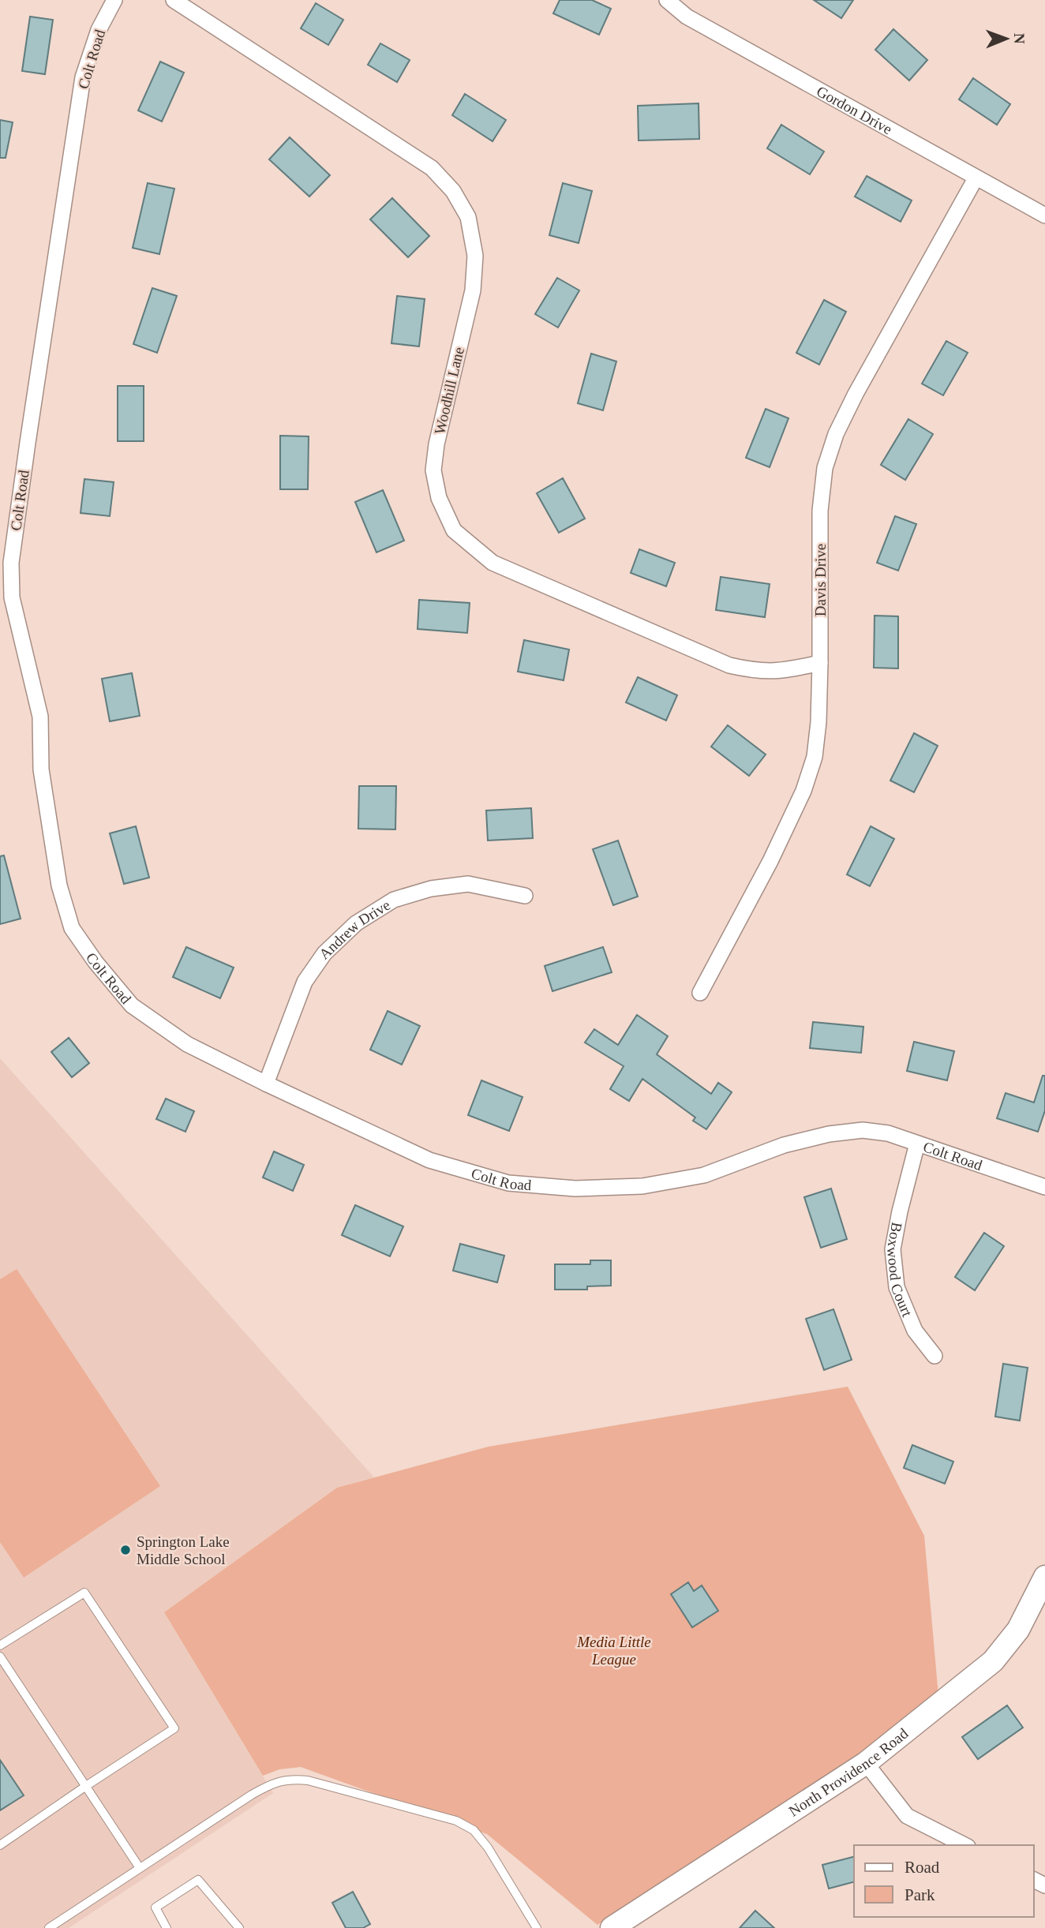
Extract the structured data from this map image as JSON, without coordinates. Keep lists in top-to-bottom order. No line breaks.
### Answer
{"streets":{"main road":["North Providence Road"],"street":["Colt Road","Gordon Drive","Woodhill Lane","Davis Drive","Andrew Drive","Boxwood Court"]},"crossings":[["Colt Road","Andrew Drive"],["Colt Road","Boxwood Court"],["Gordon Drive","Davis Drive"],["Woodhill Lane","Davis Drive"]],"parks":["Media Little League"],"places":["Springton Lake Middle School"],"legend":["Road","Park"],"north":"right"}
